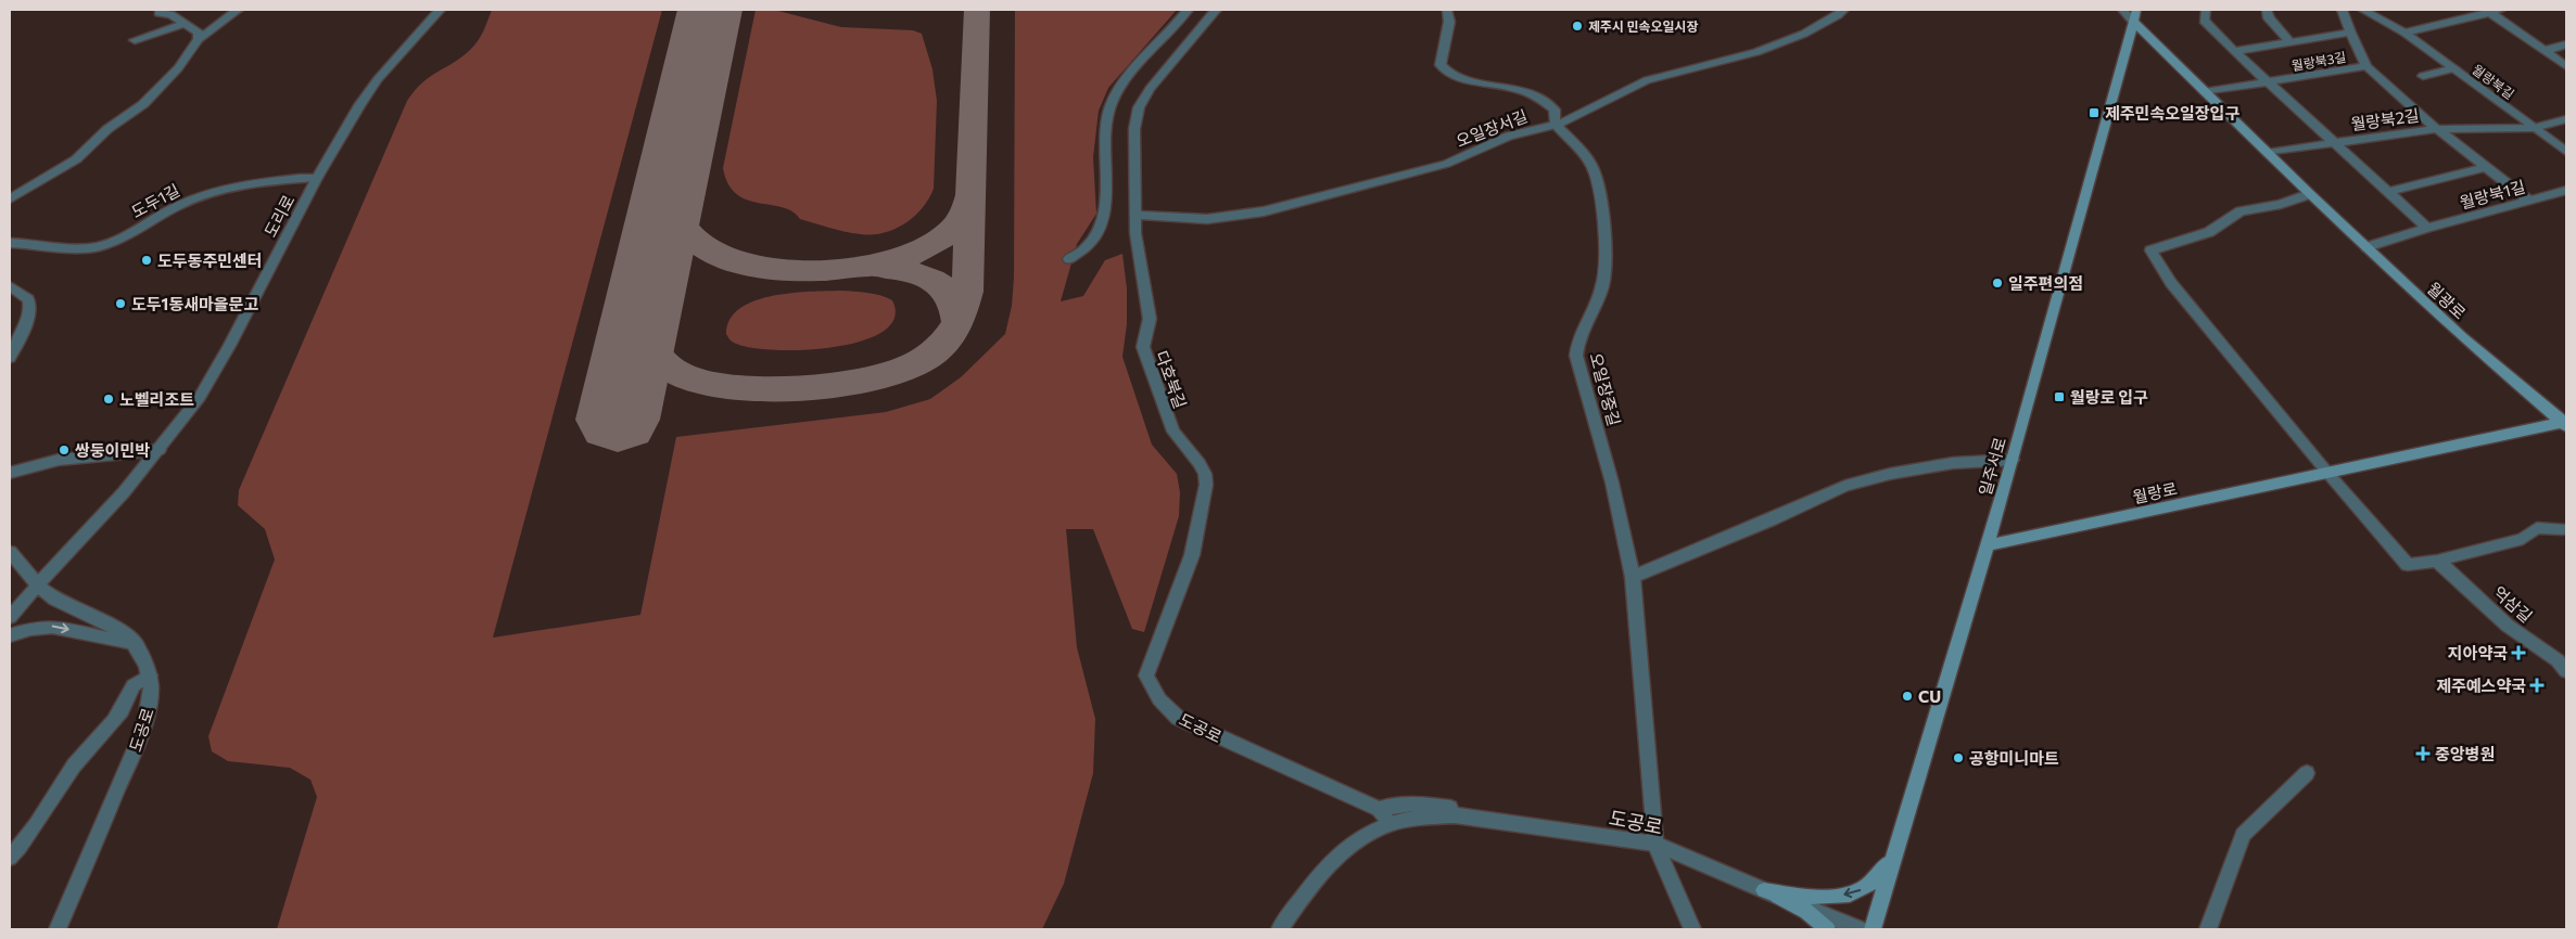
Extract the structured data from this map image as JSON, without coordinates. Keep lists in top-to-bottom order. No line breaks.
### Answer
{"streets":{"main road":["월광로","일주서로","월랑로"],"street":["월랑북3길","월랑북길","월랑북2길","오일장서길","월랑북1길","도두1길","도리로","다호북길","오일장중길","억삼길","도공로"]},"crossings":[["월랑북3길","월랑북2길"],["월랑북3길","월광로"],["월랑북길","월랑북2길"],["월랑북2길","월랑북1길"],["월랑북2길","월광로"],["오일장서길","다호북길"],["오일장서길","오일장중길"],["월랑북1길","월광로"],["도두1길","도리로"],["도리로","도공로"],["월광로","일주서로"],["월광로","월랑로"],["다호북길","도공로"],["오일장중길","도공로"],["일주서로","월랑로"]],"places":{"other":["제주시 민속오일시장","도두동주민센터","일주편의점","도두1동새마을문고","노벨리조트","쌍둥이민박","CU","공항미니마트"],"transit":["제주민속오일장입구","월랑로 입구"],"health":["지아약국","제주예스약국","중앙병원"]}}
